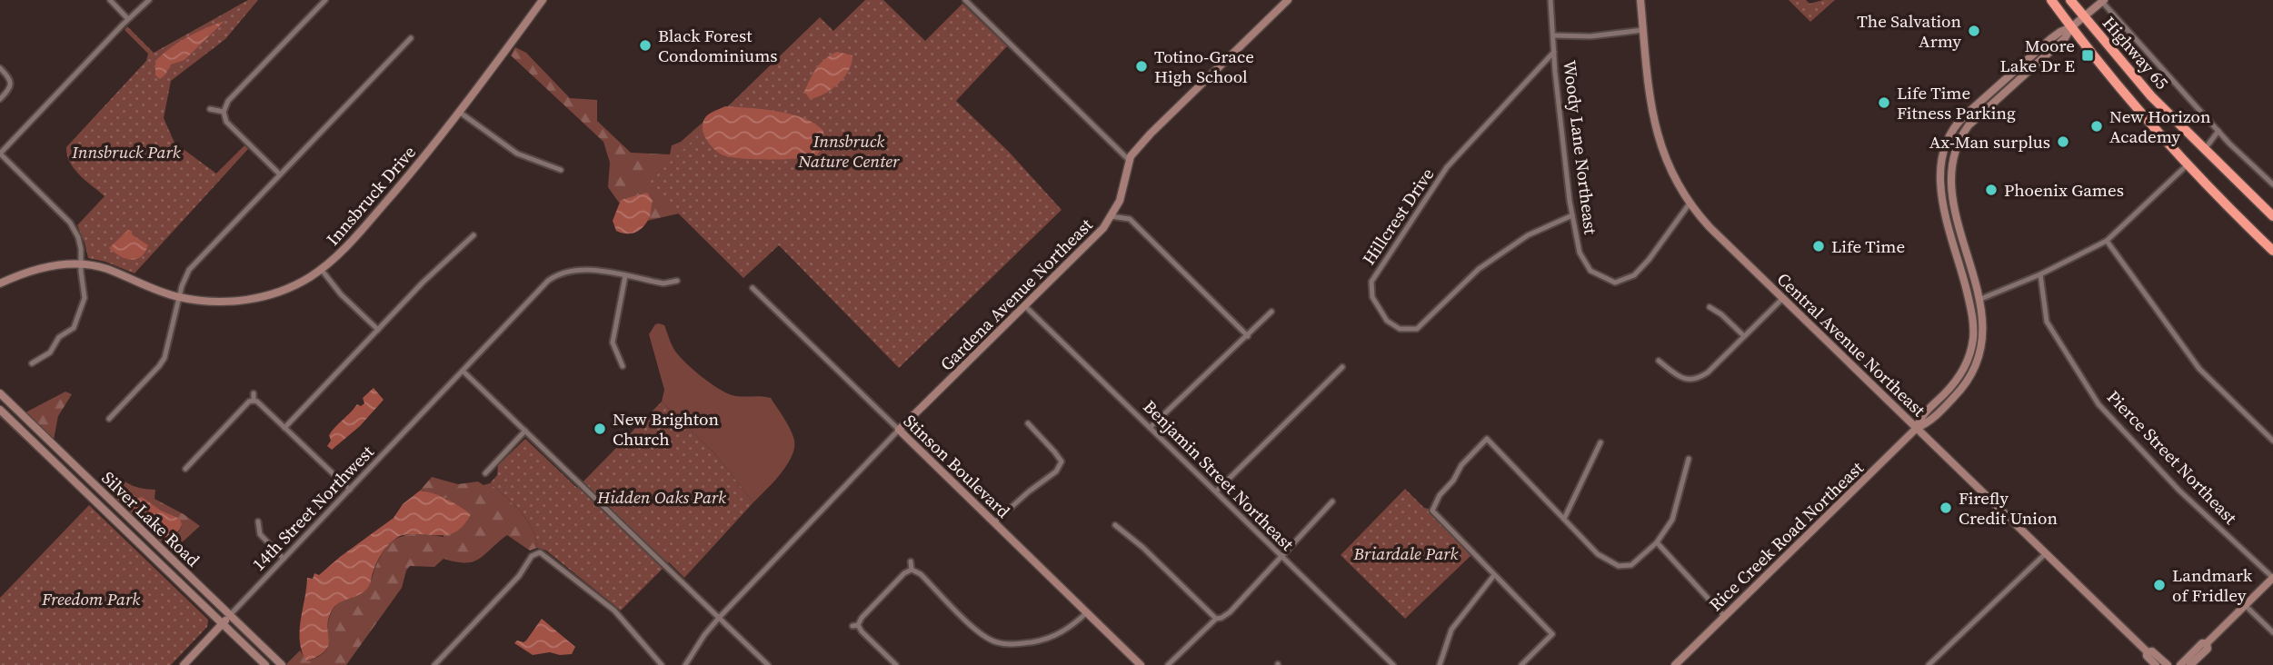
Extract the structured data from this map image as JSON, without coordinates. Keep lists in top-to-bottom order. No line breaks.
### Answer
{"streets":{"highway":["Highway 65"],"street":["Woody Lane Northeast","Innsbruck Drive","Hillcrest Drive","Gardena Avenue Northeast","Central Avenue Northeast","Pierce Street Northeast","Stinson Boulevard","Benjamin Street Northeast","14th Street Northwest","Silver Lake Road","Rice Creek Road Northeast"]},"crossings":[["Highway 65","Rice Creek Road Northeast"],["Woody Lane Northeast","Hillcrest Drive"],["Woody Lane Northeast","Central Avenue Northeast"],["Gardena Avenue Northeast","Stinson Boulevard"],["Gardena Avenue Northeast","Benjamin Street Northeast"],["Central Avenue Northeast","Rice Creek Road Northeast"],["14th Street Northwest","Silver Lake Road"]],"parks":["Innsbruck Nature Center","Innsbruck Park","Hidden Oaks Park","Briardale Park","Freedom Park"],"places":{"other":["The Salvation Army","Black Forest Condominiums","Totino-Grace High School","Life Time Fitness Parking","New Horizon Academy","Ax-Man surplus","Phoenix Games","Life Time","New Brighton Church","Firefly Credit Union","Landmark of Fridley"],"transit":["Moore Lake Dr E"]}}
